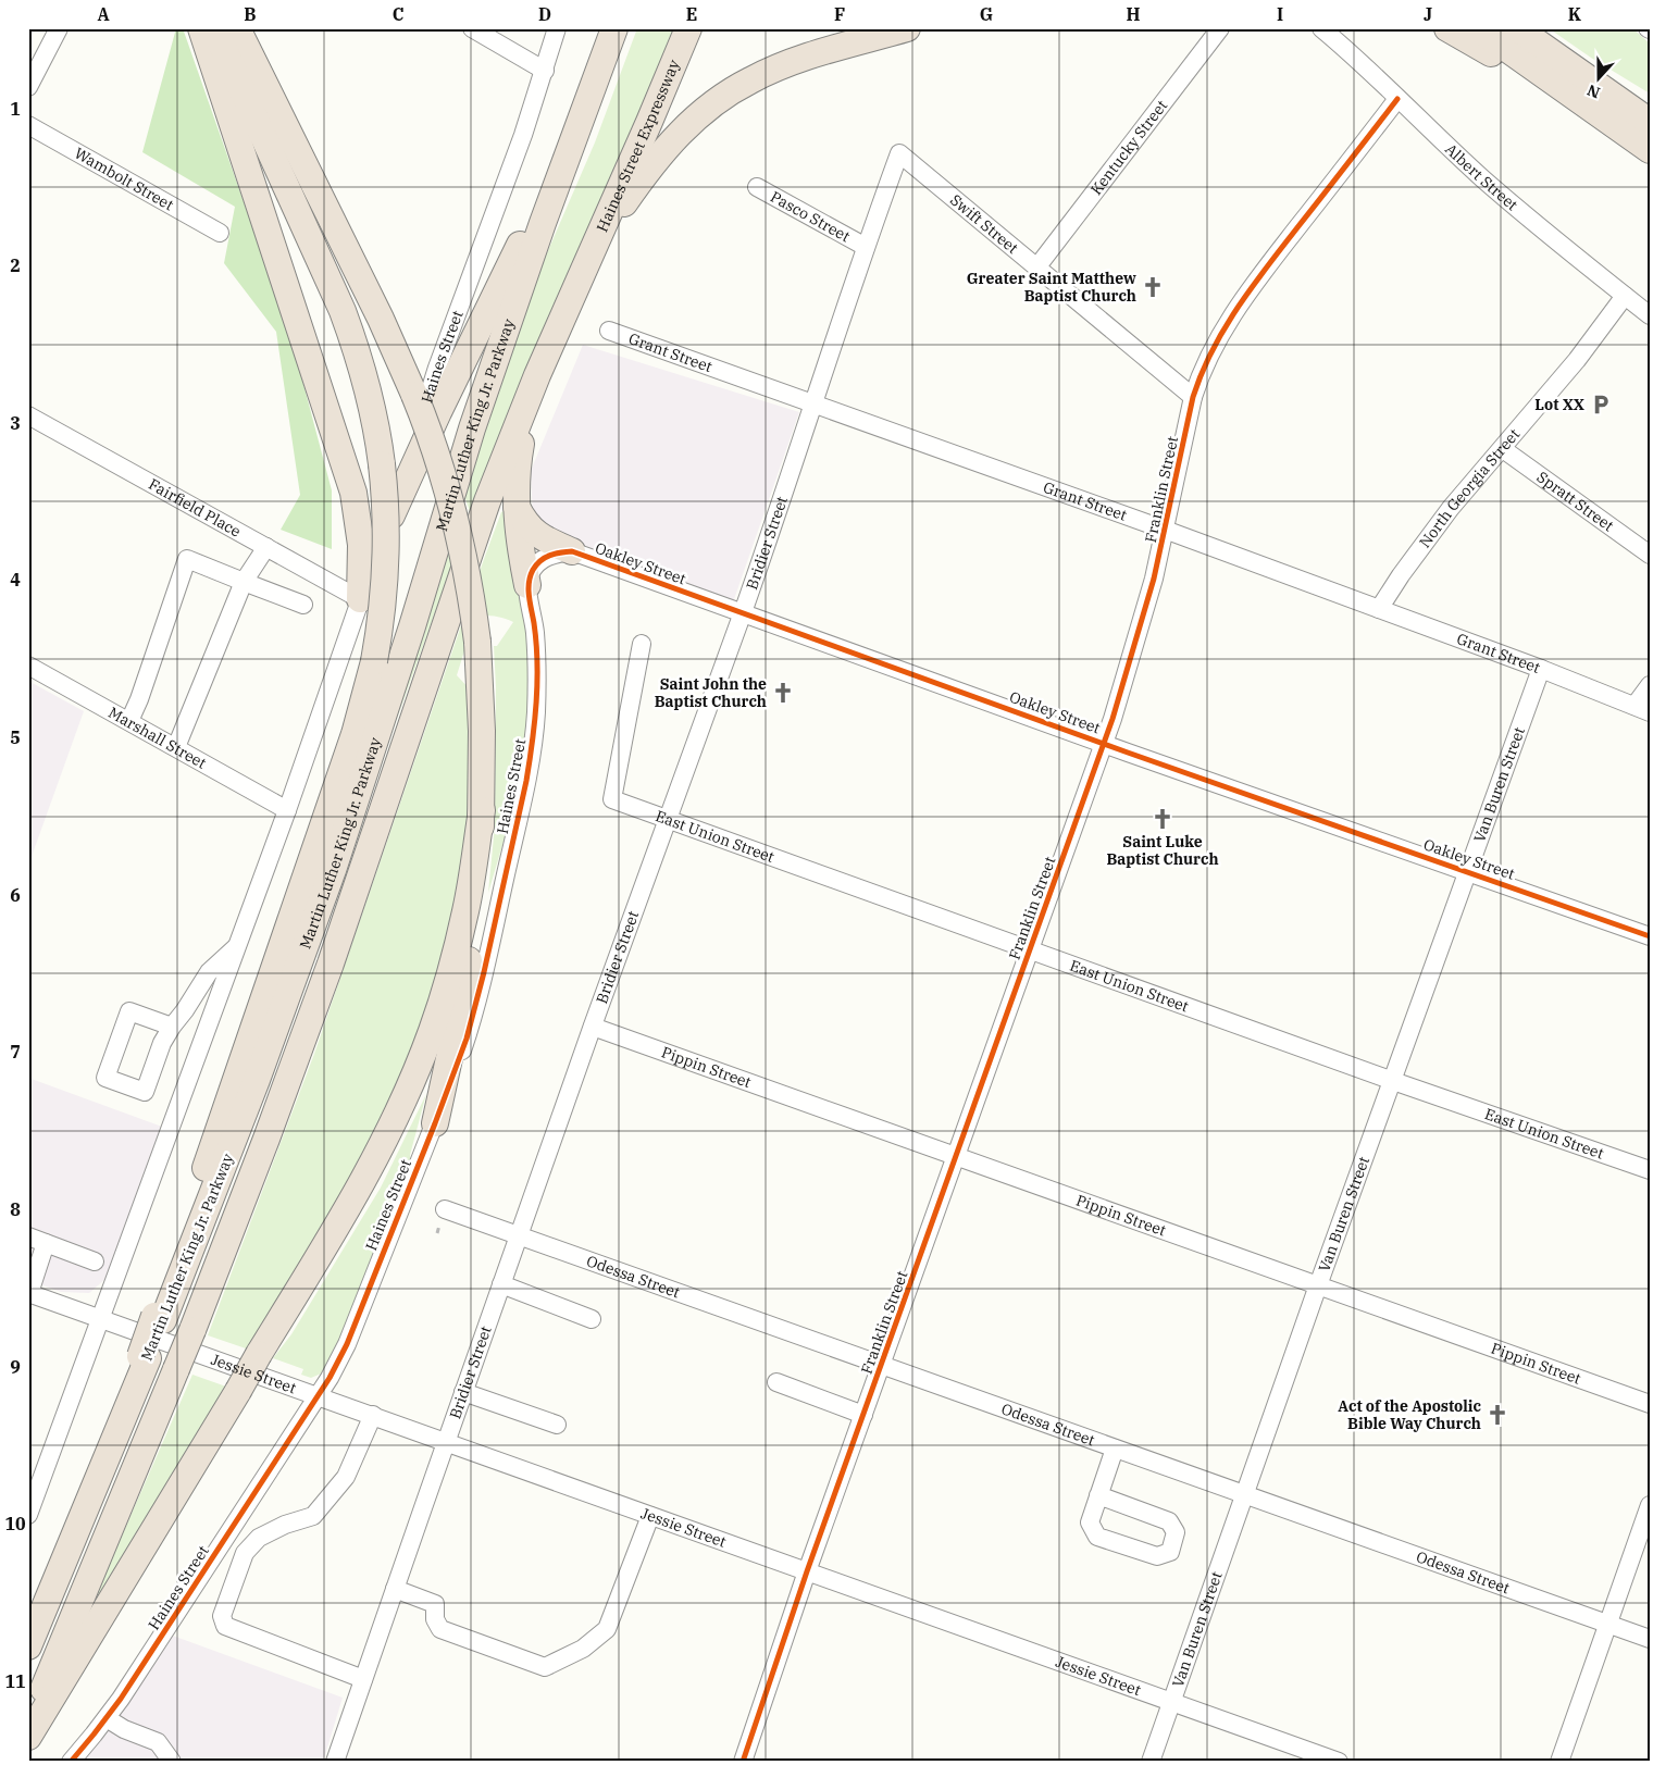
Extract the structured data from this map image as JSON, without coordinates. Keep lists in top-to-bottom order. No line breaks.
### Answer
{"streets":{"highway":["Haines Street Expressway","Martin Luther King Jr. Parkway"],"street":["Kentucky Street","Albert Street","Wambolt Street","Pasco Street","Swift Street","Grant Street","Haines Street","Franklin Street","North Georgia Street","Spratt Street","Fairfield Place","Bridier Street","Oakley Street","Marshall Street","Van Buren Street","East Union Street","Pippin Street","Odessa Street","Jessie Street"]},"crossings":[["Haines Street Expressway","Martin Luther King Jr. Parkway"],["Kentucky Street","Swift Street"],["Albert Street","Franklin Street"],["Albert Street","North Georgia Street"],["Pasco Street","Bridier Street"],["Swift Street","Franklin Street"],["Swift Street","Bridier Street"],["Grant Street","Franklin Street"],["Grant Street","North Georgia Street"],["Grant Street","Bridier Street"],["Grant Street","Van Buren Street"],["Haines Street","Fairfield Place"],["Haines Street","Oakley Street"],["Haines Street","Marshall Street"],["Haines Street","Jessie Street"],["Franklin Street","Oakley Street"],["Franklin Street","East Union Street"],["Franklin Street","Pippin Street"],["Franklin Street","Odessa Street"],["Franklin Street","Jessie Street"],["North Georgia Street","Spratt Street"],["Bridier Street","Oakley Street"],["Bridier Street","East Union Street"],["Bridier Street","Pippin Street"],["Bridier Street","Odessa Street"],["Bridier Street","Jessie Street"],["Oakley Street","Van Buren Street"],["Van Buren Street","East Union Street"],["Van Buren Street","Pippin Street"],["Van Buren Street","Odessa Street"],["Van Buren Street","Jessie Street"]],"places":{"church":["Greater Saint Matthew Baptist Church","Saint John the Baptist Church","Saint Luke Baptist Church","Act of the Apostolic Bible Way Church"],"parking":["Lot XX"]},"north":"bottom","grid":{"columns":["A","B","C","D","E","F","G","H","I","J","K"],"rows":["1","2","3","4","5","6","7","8","9","10","11"]}}
